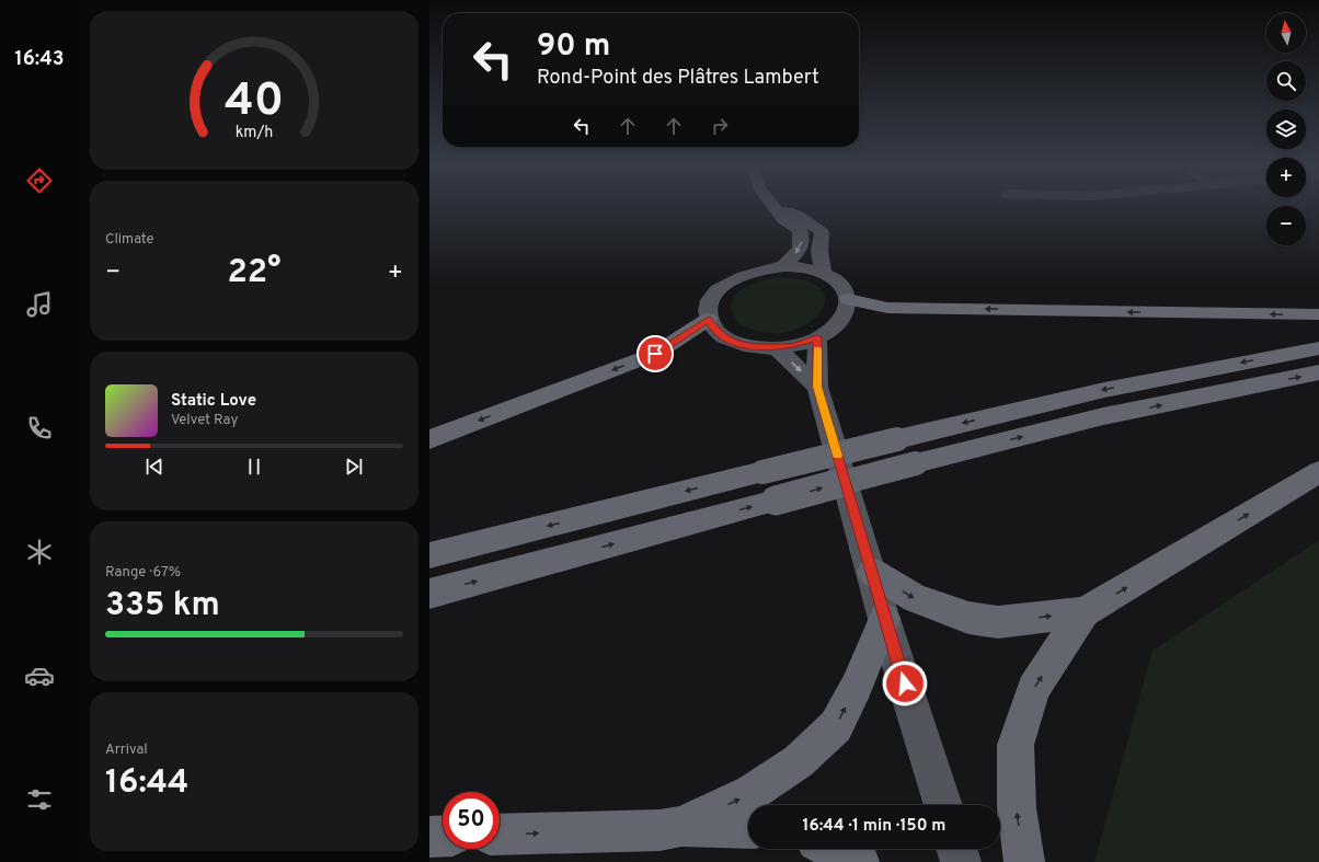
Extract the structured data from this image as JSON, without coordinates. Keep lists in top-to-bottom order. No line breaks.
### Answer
{"north":"top","page":{"tabs":"16:43","map_buttons":["+","−"],"turn":["90 m","Rond-Point des Plâtres Lambert"],"tile":["Climate",["Range · 67%","335 km"],["Arrival","16:44"]],"heat":["−","22°","+"],"song":["Static Love","Velvet Ray"],"limit":"50","trip":"16:44 · 1 min · 150 m","gauge":["40","km/h"]}}
